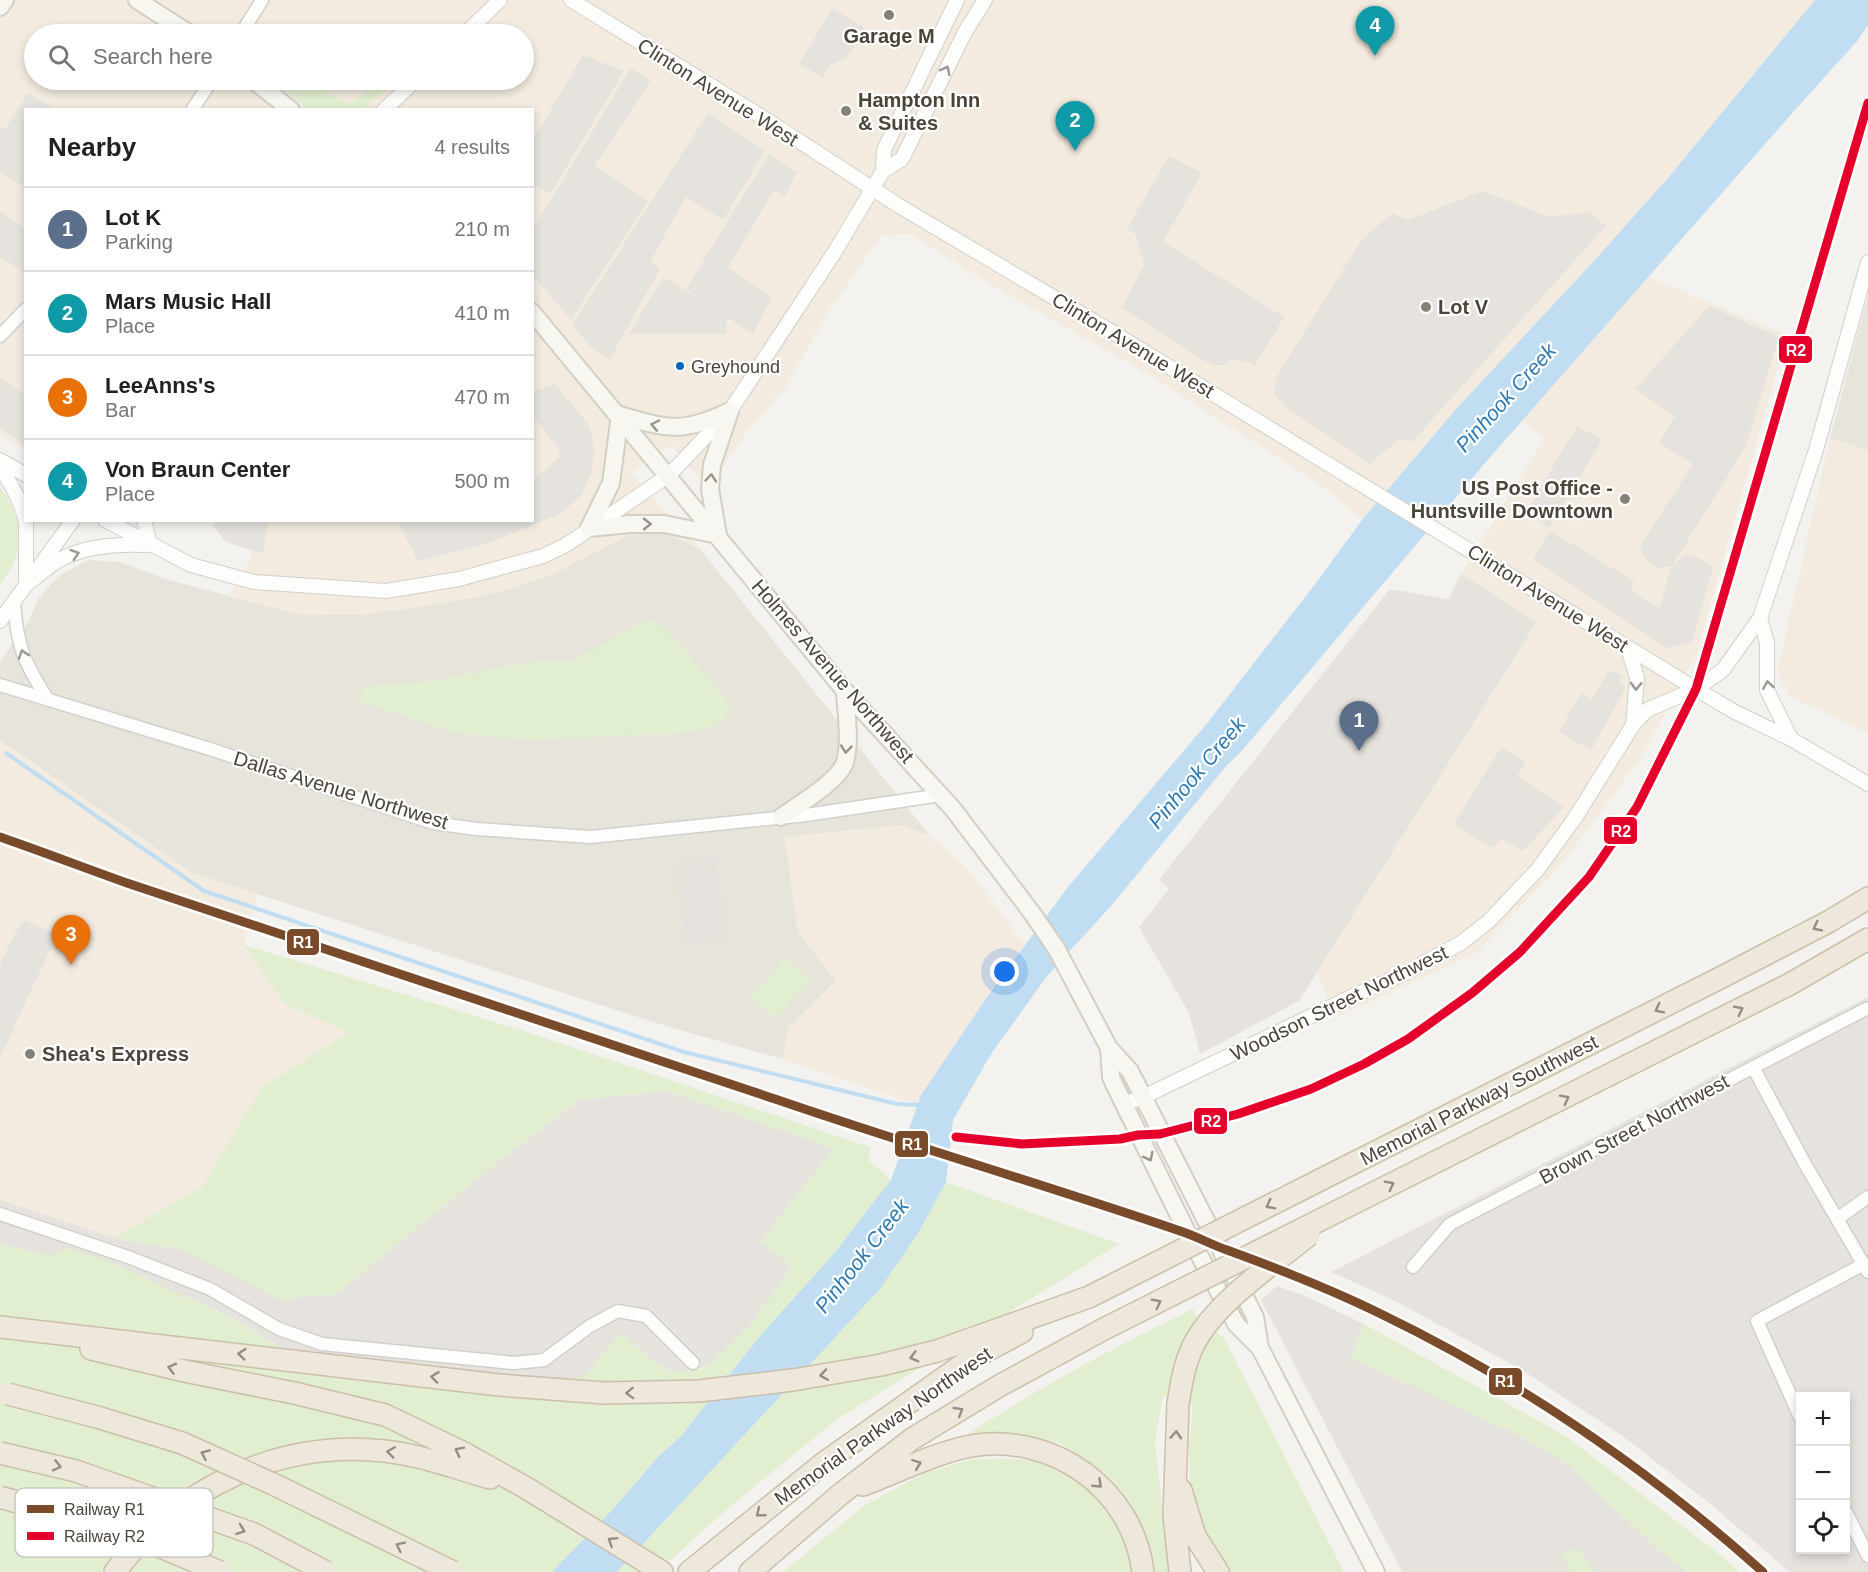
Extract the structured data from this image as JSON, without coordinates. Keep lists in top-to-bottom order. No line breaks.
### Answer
{"streets":{"highway":["Memorial Parkway Southwest","Memorial Parkway Northwest"],"main road":["Holmes Avenue Northwest"],"street":["Clinton Avenue West","Dallas Avenue Northwest","Woodson Street Northwest","Brown Street Northwest"]},"crossings":[["Clinton Avenue West","Woodson Street Northwest"],["Holmes Avenue Northwest","Dallas Avenue Northwest"],["Holmes Avenue Northwest","Woodson Street Northwest"],["Memorial Parkway Southwest","Memorial Parkway Northwest"]],"water":["Pinhook Creek"],"places":["Garage M","Hampton Inn & Suites","Lot V","Greyhound","US Post Office - Huntsville Downtown","Shea's Express"],"lines":["rail line R2","rail line R1"],"legend":["Railway R1","Railway R2"],"page":{"pins":["4","2","1","3"],"search":"Search here","heading":["Nearby","4 results"],"list":[{"mark":"1","name":"Lot K","note":"Parking","value":"210 m"},{"mark":"2","name":"Mars Music Hall","note":"Place","value":"410 m"},{"mark":"3","name":"LeeAnns's","note":"Bar","value":"470 m"},{"mark":"4","name":"Von Braun Center","note":"Place","value":"500 m"}],"map_buttons":["+","−"]}}
